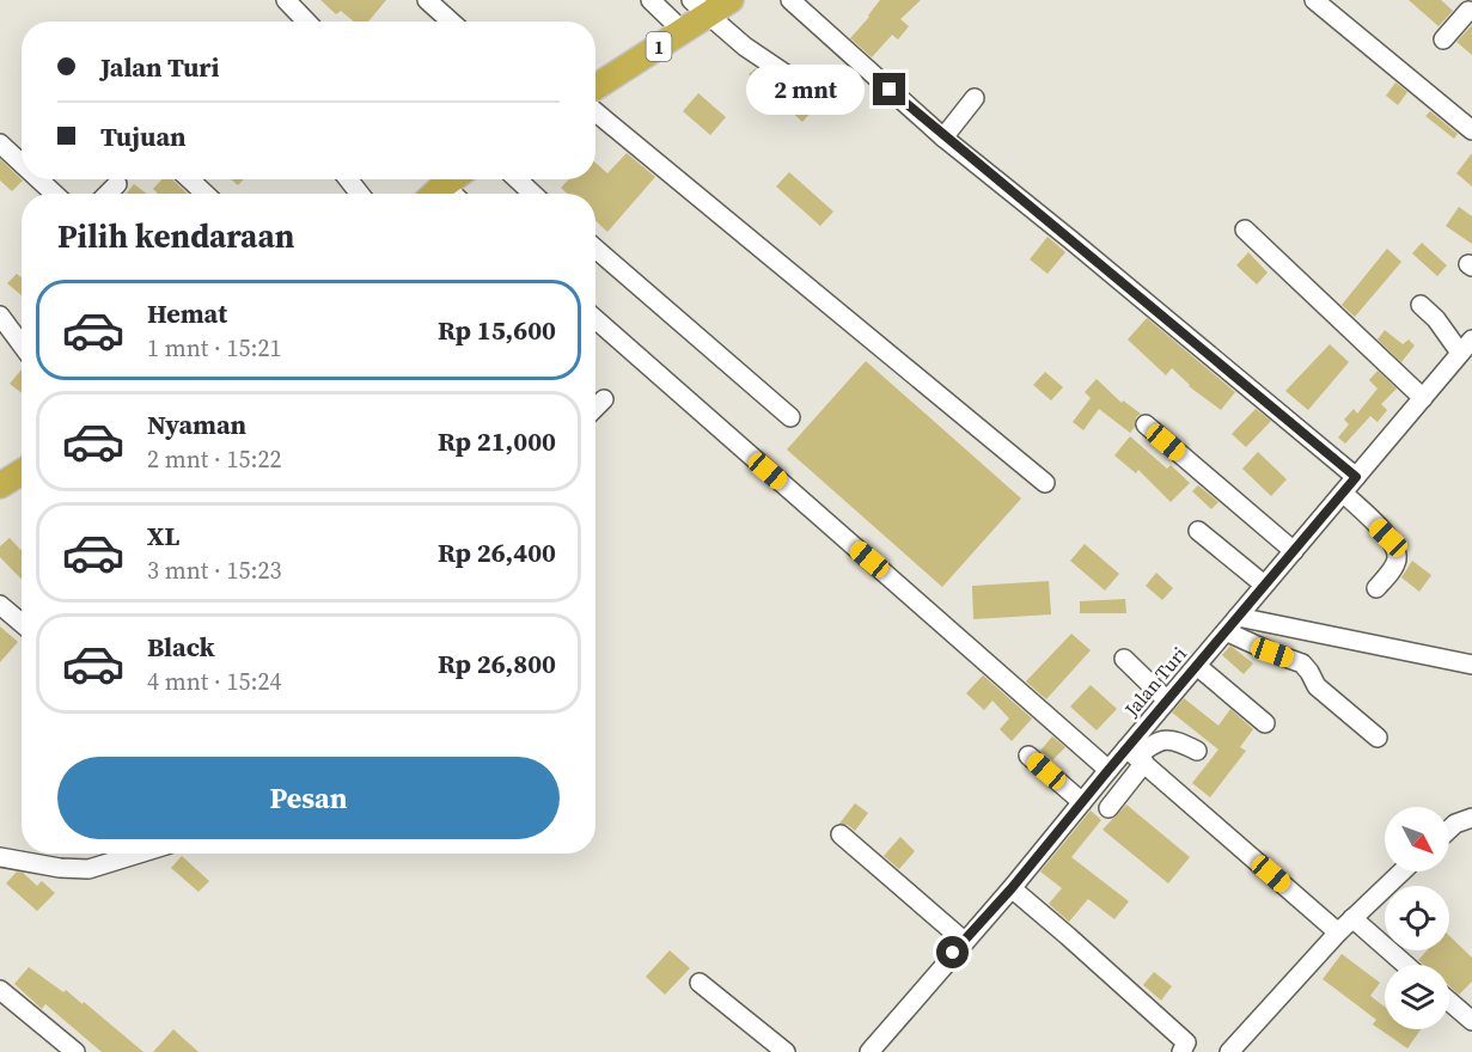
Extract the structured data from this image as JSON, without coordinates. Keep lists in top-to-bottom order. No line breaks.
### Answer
{"streets":{"highway":["1"],"street":["Jalan Turi"]},"north":"bottom right","page":{"banner":["Jalan Turi","Tujuan"],"bubble":"2 mnt","heading":"Pilih kendaraan","list":[{"name":"Hemat","note":"1 mnt · 15:21","value":"Rp 15,600"},{"name":"Nyaman","note":"2 mnt · 15:22","value":"Rp 21,000"},{"name":"XL","note":"3 mnt · 15:23","value":"Rp 26,400"},{"name":"Black","note":"4 mnt · 15:24","value":"Rp 26,800"}],"buttons":"Pesan"}}
